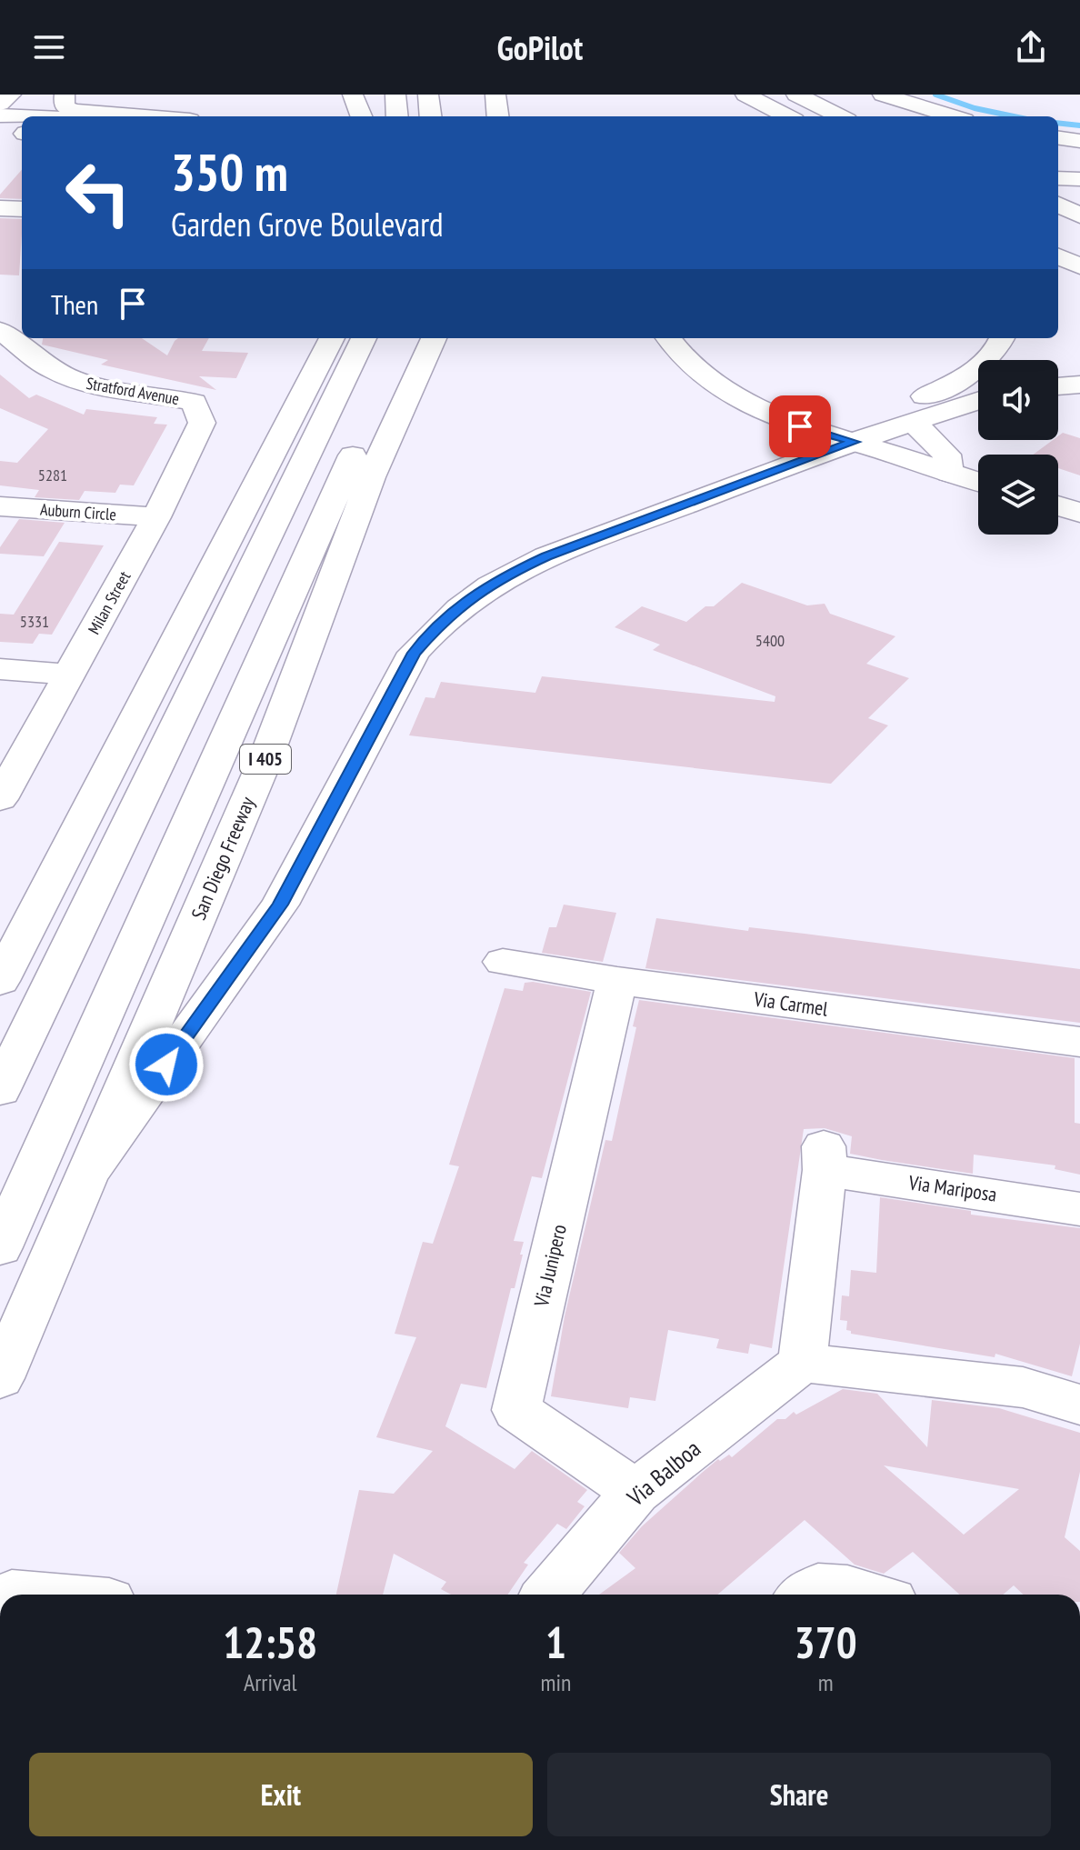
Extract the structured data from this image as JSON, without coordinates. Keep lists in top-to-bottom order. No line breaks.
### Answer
{"streets":{"main road":["Stratford Avenue","Auburn Circle","Milan Street","I 405","San Diego Freeway","Via Carmel","Via Mariposa","Via Junipero","Via Balboa"]},"crossings":[["Stratford Avenue","Milan Street"],["Auburn Circle","Milan Street"],["Via Carmel","Via Junipero"],["Via Mariposa","Via Balboa"],["Via Junipero","Via Balboa"]],"house_numbers":["5281","5331","5400"],"page":{"header":"GoPilot","turn":["350 m","Garden Grove Boulevard"],"then":"Then","eta":["12:58","Arrival","1","min","370","m"],"buttons":["Exit","Share"]}}
